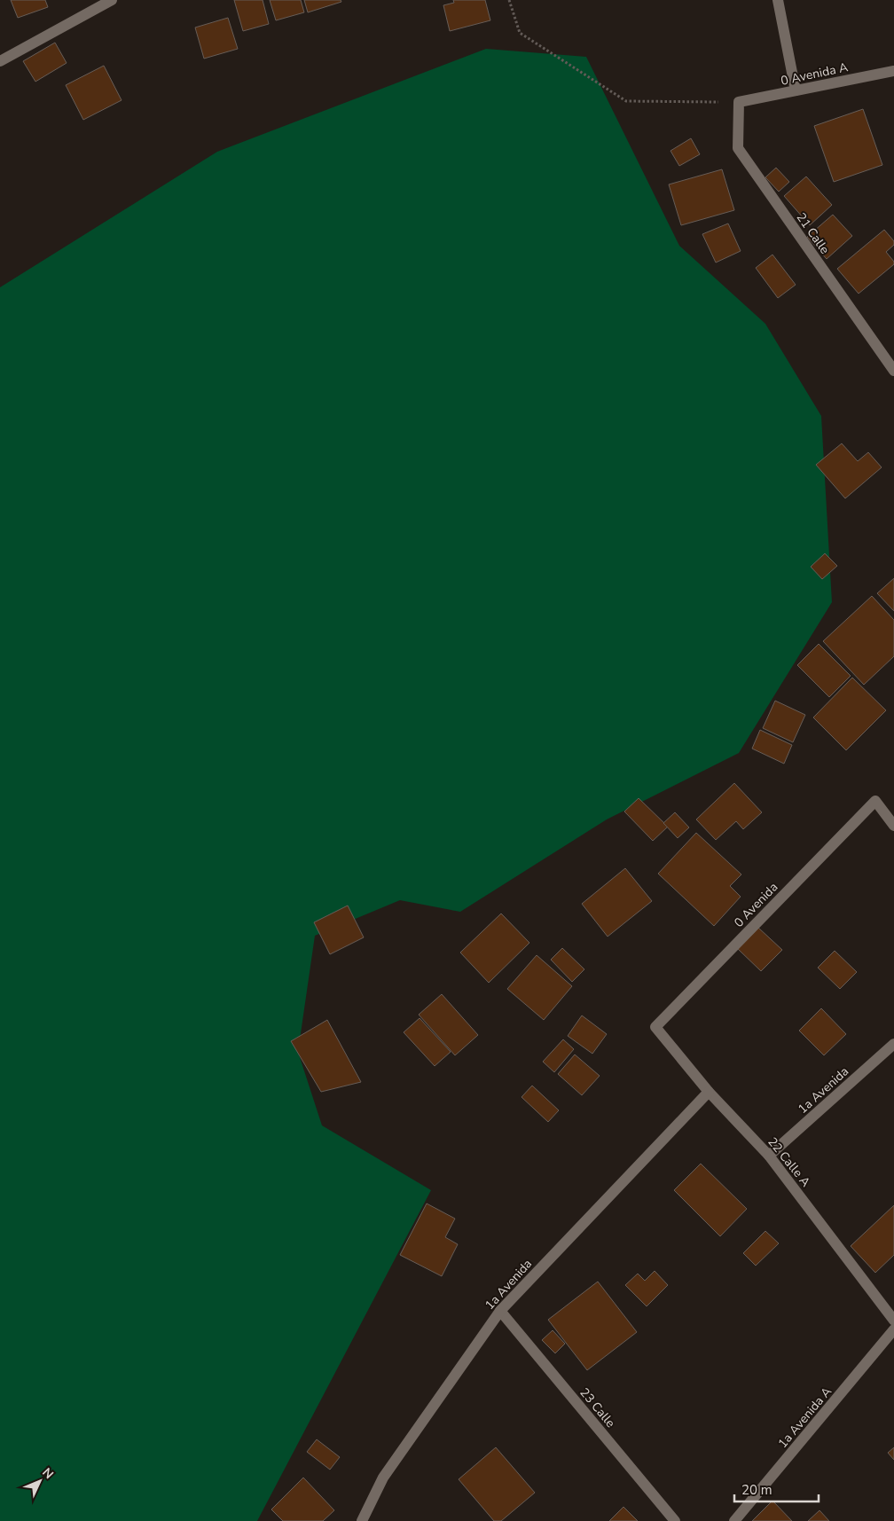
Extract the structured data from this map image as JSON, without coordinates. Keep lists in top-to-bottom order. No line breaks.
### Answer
{"streets":{"street":["0 Avenida A","21 Calle","0 Avenida","1a Avenida","22 Calle A","23 Calle","1a Avenida A"]},"crossings":[["0 Avenida A","21 Calle"],["0 Avenida","22 Calle A"],["1a Avenida","22 Calle A"],["1a Avenida","23 Calle"]],"scale_bar":"20 m","north":"top right"}
